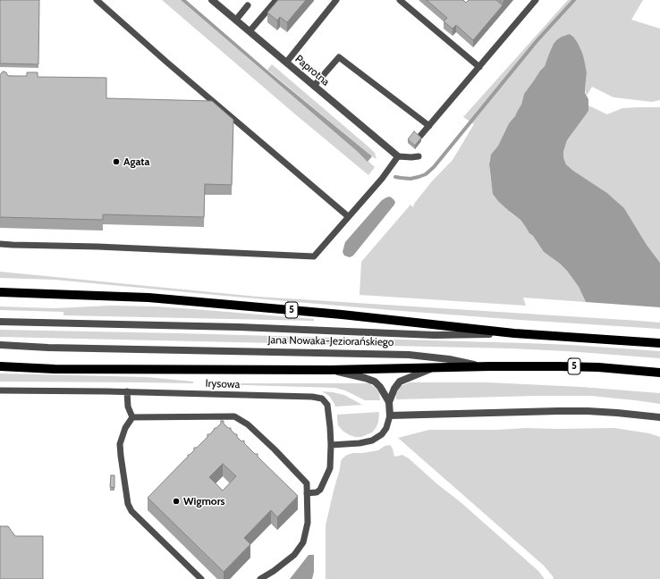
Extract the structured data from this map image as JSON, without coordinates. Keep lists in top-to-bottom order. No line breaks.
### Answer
{"streets":{"main road":["5","Jana Nowaka-Jeziorańskiego"],"street":["Paprotna"],"lane":["Irysowa"]},"crossings":[["5","Jana Nowaka-Jeziorańskiego"]],"places":["Agata","Wigmors"]}
